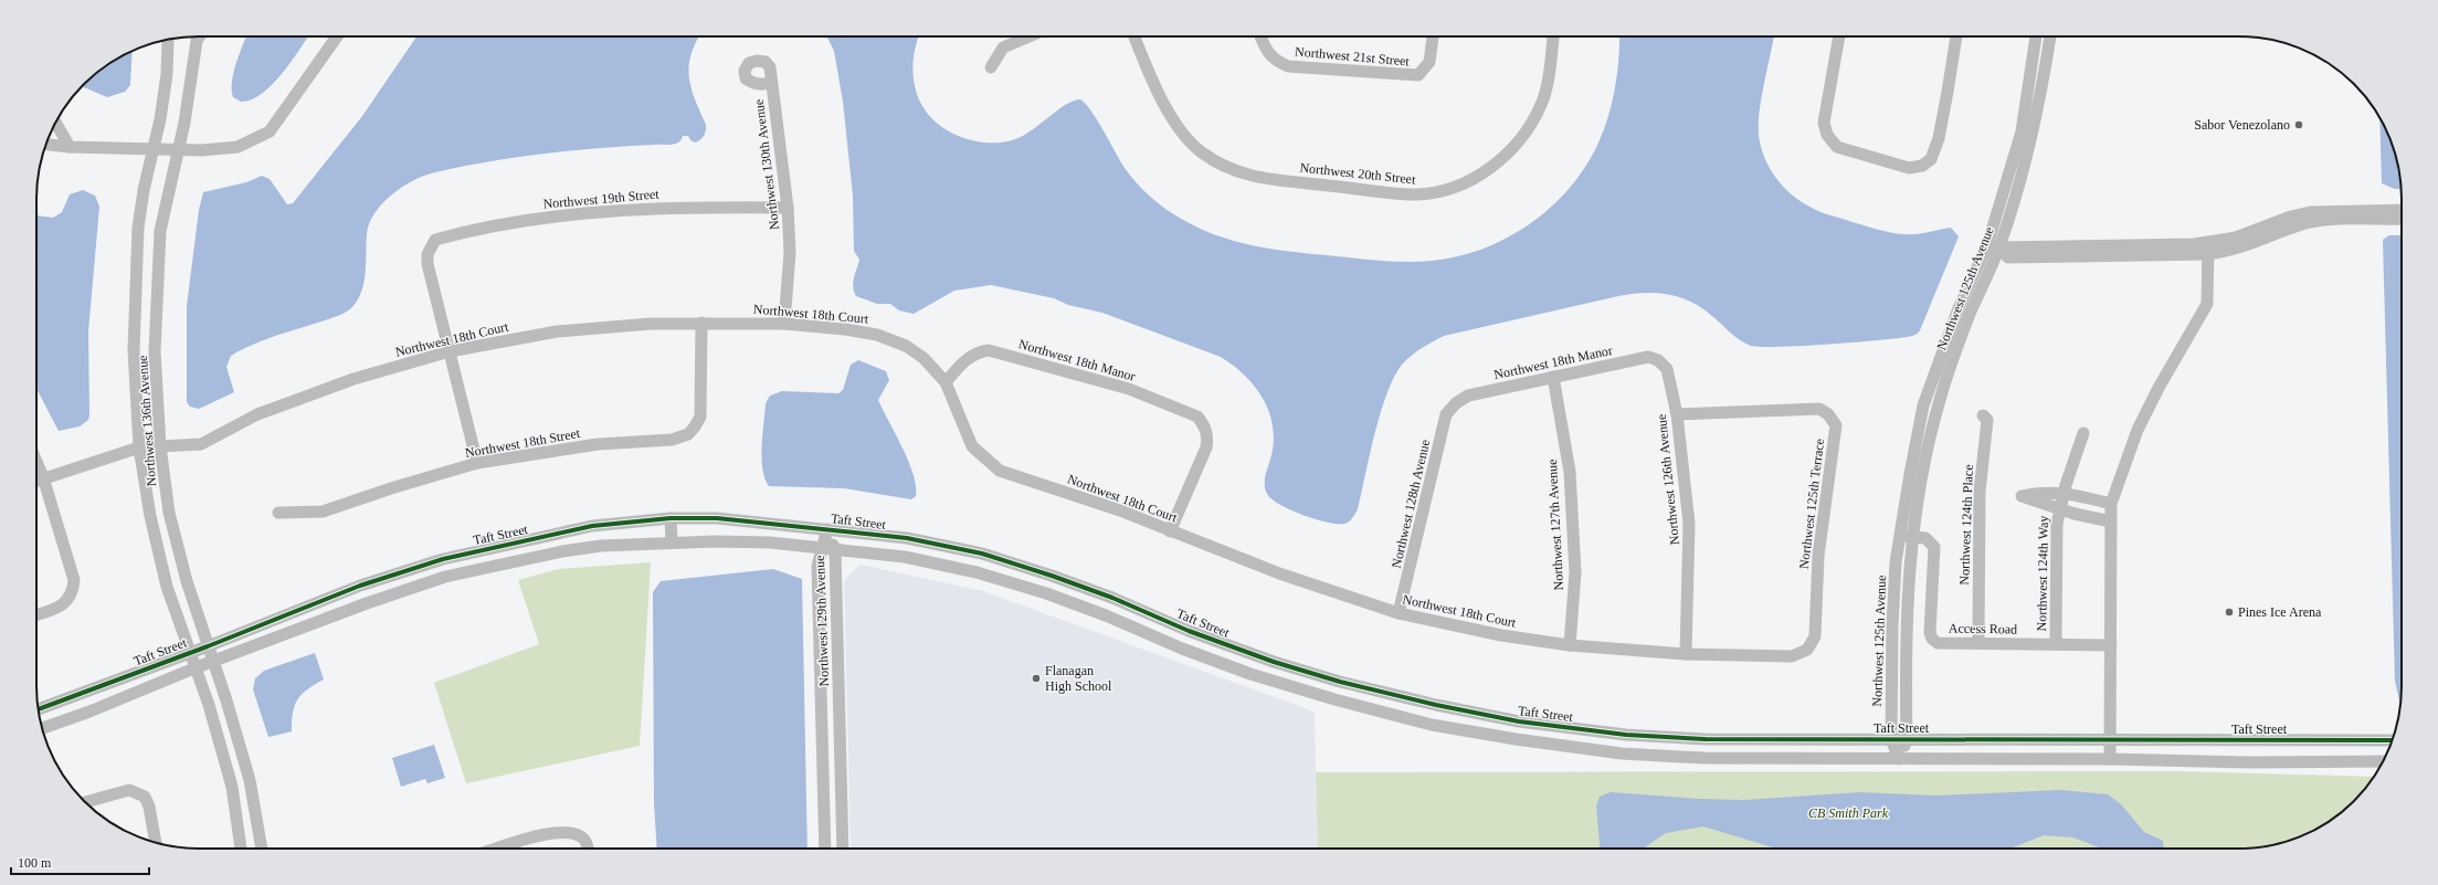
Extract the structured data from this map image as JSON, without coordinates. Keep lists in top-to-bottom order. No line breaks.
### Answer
{"streets":{"street":["Northwest 21st Street","Northwest 130th Avenue","Northwest 20th Street","Northwest 19th Street","Northwest 125th Avenue","Northwest 18th Court","Northwest 18th Manor","Northwest 136th Avenue","Northwest 18th Street","Northwest 126th Avenue","Northwest 128th Avenue","Northwest 125th Terrace","Taft Street","Northwest 127th Avenue","Northwest 124th Place","Northwest 124th Way","Northwest 129th Avenue","Access Road"]},"crossings":[["Northwest 130th Avenue","Northwest 19th Street"],["Northwest 130th Avenue","Northwest 18th Court"],["Northwest 19th Street","Northwest 18th Court"],["Northwest 125th Avenue","Taft Street"],["Northwest 125th Avenue","Access Road"],["Northwest 18th Court","Northwest 18th Manor"],["Northwest 18th Court","Northwest 136th Avenue"],["Northwest 18th Court","Northwest 18th Street"],["Northwest 18th Court","Northwest 126th Avenue"],["Northwest 18th Court","Northwest 128th Avenue"],["Northwest 18th Court","Northwest 125th Terrace"],["Northwest 18th Court","Northwest 127th Avenue"],["Northwest 18th Manor","Northwest 126th Avenue"],["Northwest 18th Manor","Northwest 128th Avenue"],["Northwest 18th Manor","Northwest 127th Avenue"],["Northwest 136th Avenue","Taft Street"],["Northwest 126th Avenue","Northwest 125th Terrace"],["Taft Street","Northwest 129th Avenue"]],"parks":["CB Smith Park"],"places":["Sabor Venezolano","Pines Ice Arena","Flanagan High School"],"scale_bar":"100 m"}
